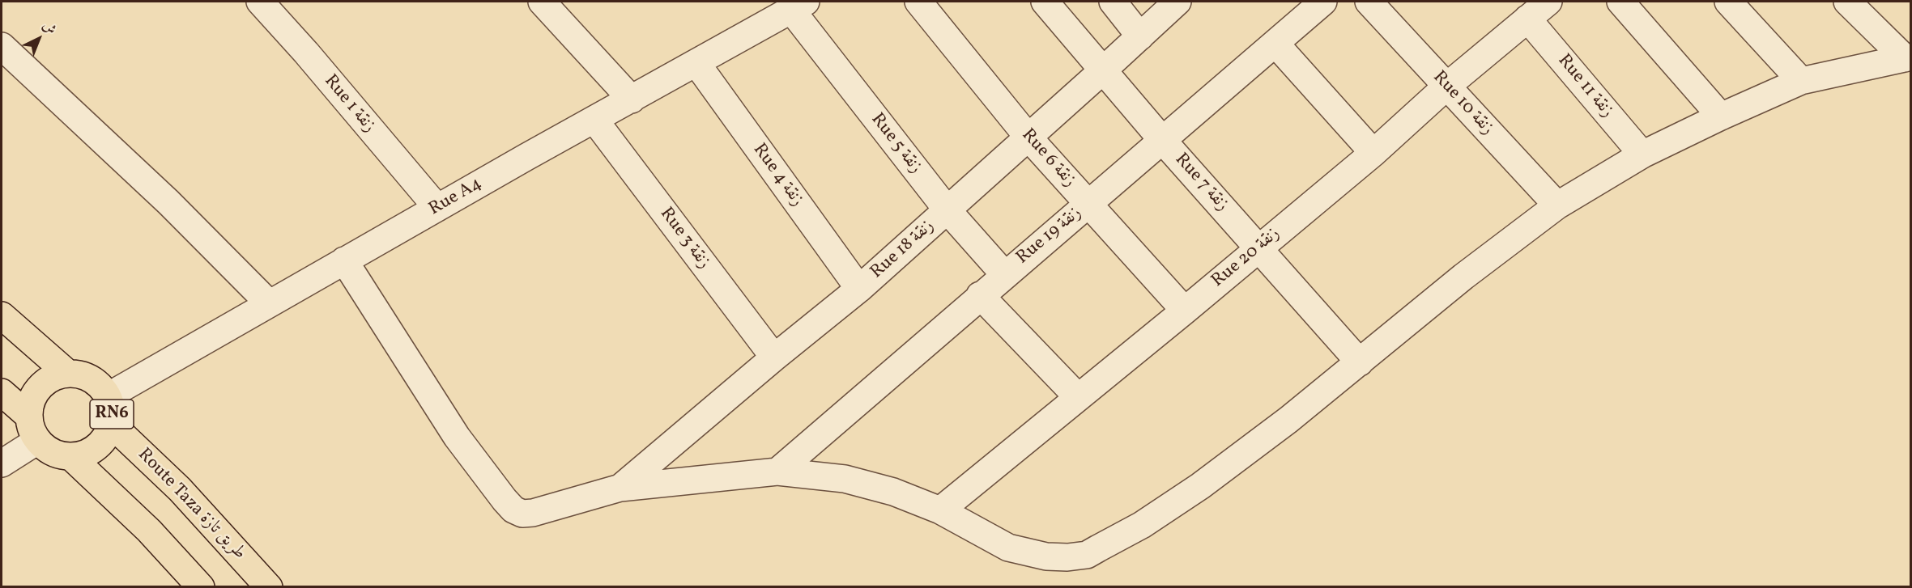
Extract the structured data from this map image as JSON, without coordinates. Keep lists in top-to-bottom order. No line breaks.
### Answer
{"streets":{"highway":["RN6","Route Taza طريق تازة"],"street":["Rue 11 زنقة","Rue 10 زنقة","Rue 1 زنقة","Rue 5 زنقة","Rue 6 زنقة","Rue 4 زنقة","Rue 7 زنقة","Rue A4","Rue 19 زنقة","Rue 3 زنقة","Rue 18 زنقة","Rue 20 زنقة"]},"crossings":[["Rue 11 زنقة","Rue 20 زنقة"],["Rue 10 زنقة","Rue 20 زنقة"],["Rue 1 زنقة","Rue A4"],["Rue 5 زنقة","Rue A4"],["Rue 5 زنقة","Rue 19 زنقة"],["Rue 5 زنقة","Rue 18 زنقة"],["Rue 6 زنقة","Rue 19 زنقة"],["Rue 6 زنقة","Rue 18 زنقة"],["Rue 6 زنقة","Rue 20 زنقة"],["Rue 4 زنقة","Rue A4"],["Rue 4 زنقة","Rue 18 زنقة"],["Rue 7 زنقة","Rue 19 زنقة"],["Rue 7 زنقة","Rue 18 زنقة"],["Rue 7 زنقة","Rue 20 زنقة"],["Rue A4","Rue 3 زنقة"],["Rue A4","RN6"],["Rue A4","Route Taza طريق تازة"],["Rue 3 زنقة","Rue 18 زنقة"],["RN6","Route Taza طريق تازة"]],"north":"top right"}
